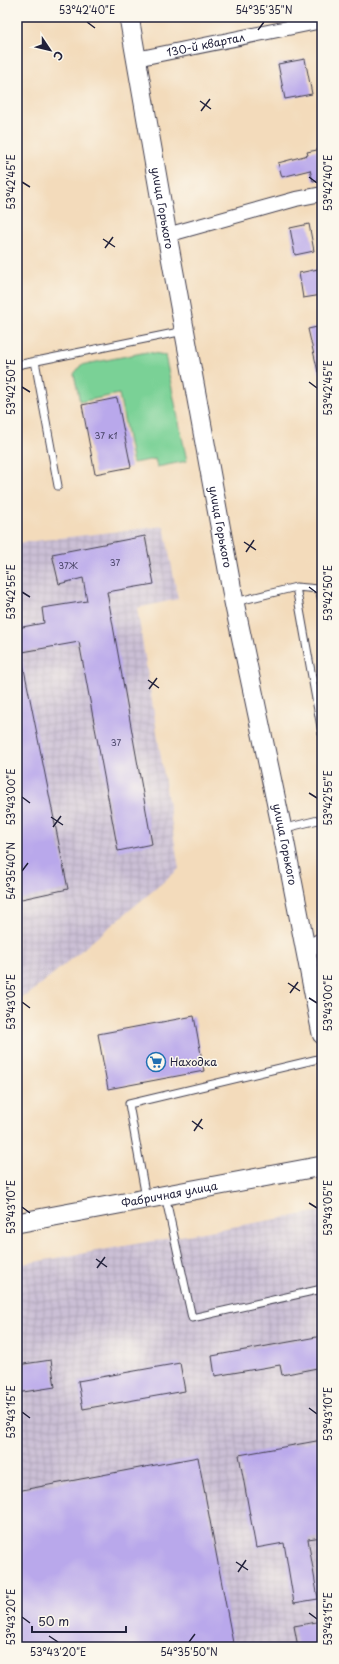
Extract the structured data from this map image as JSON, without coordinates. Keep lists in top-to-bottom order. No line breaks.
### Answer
{"streets":{"main road":["улица Горького","Фабричная улица"],"street":["130-й квартал"]},"crossings":[["130-й квартал","улица Горького"]],"places":{"supermarket":["Находка"]},"house_numbers":["37 к1","37","37Ж","37"],"scale_bar":"50 m","north":"bottom right","coordinates":["53°42'40\"E","54°35'35\"N","53°42'45\"E","53°42'50\"E","53°42'55\"E","53°43'00\"E","54°35'40\"N","53°43'05\"E","53°43'10\"E","53°43'15\"E","53°43'20\"E","54°35'50\"N"]}
